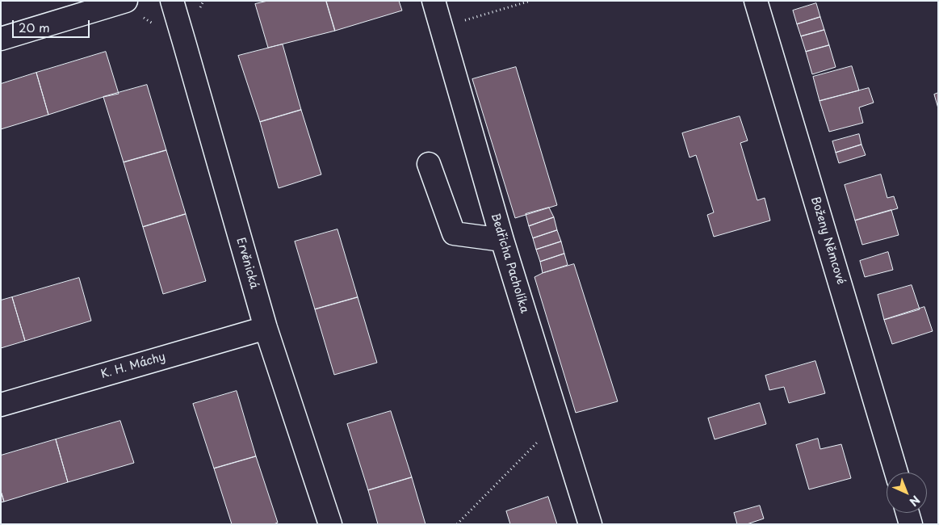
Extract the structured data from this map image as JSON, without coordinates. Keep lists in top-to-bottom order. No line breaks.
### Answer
{"streets":{"street":["Boženy Němcové","Ervěnická","Bedřicha Pacholíka","K. H. Máchy"]},"crossings":[["Ervěnická","K. H. Máchy"]],"scale_bar":"20 m","north":"bottom right"}
